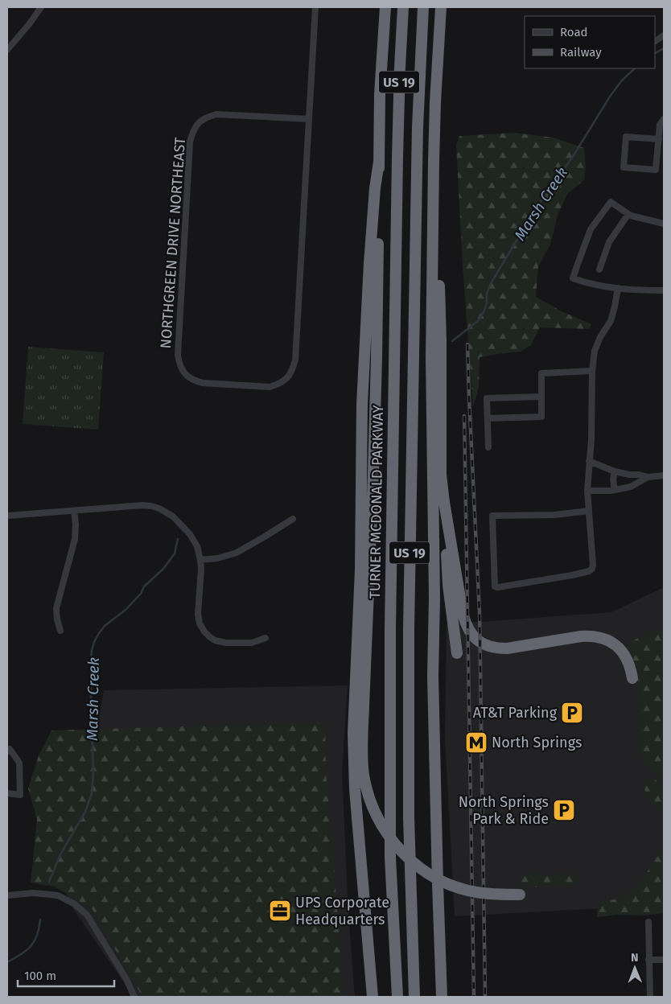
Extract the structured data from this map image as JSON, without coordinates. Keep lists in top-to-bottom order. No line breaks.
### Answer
{"streets":{"highway":["US 19","TURNER MCDONALD PARKWAY"],"street":["NORTHGREEN DRIVE NORTHEAST"]},"water":["Marsh Creek"],"places":{"parking":["AT&T Parking","North Springs Park & Ride"],"metro station":["North Springs"],"office":["UPS Corporate Headquarters"]},"legend":["Road","Railway"],"scale_bar":"100 m","north":"top"}
